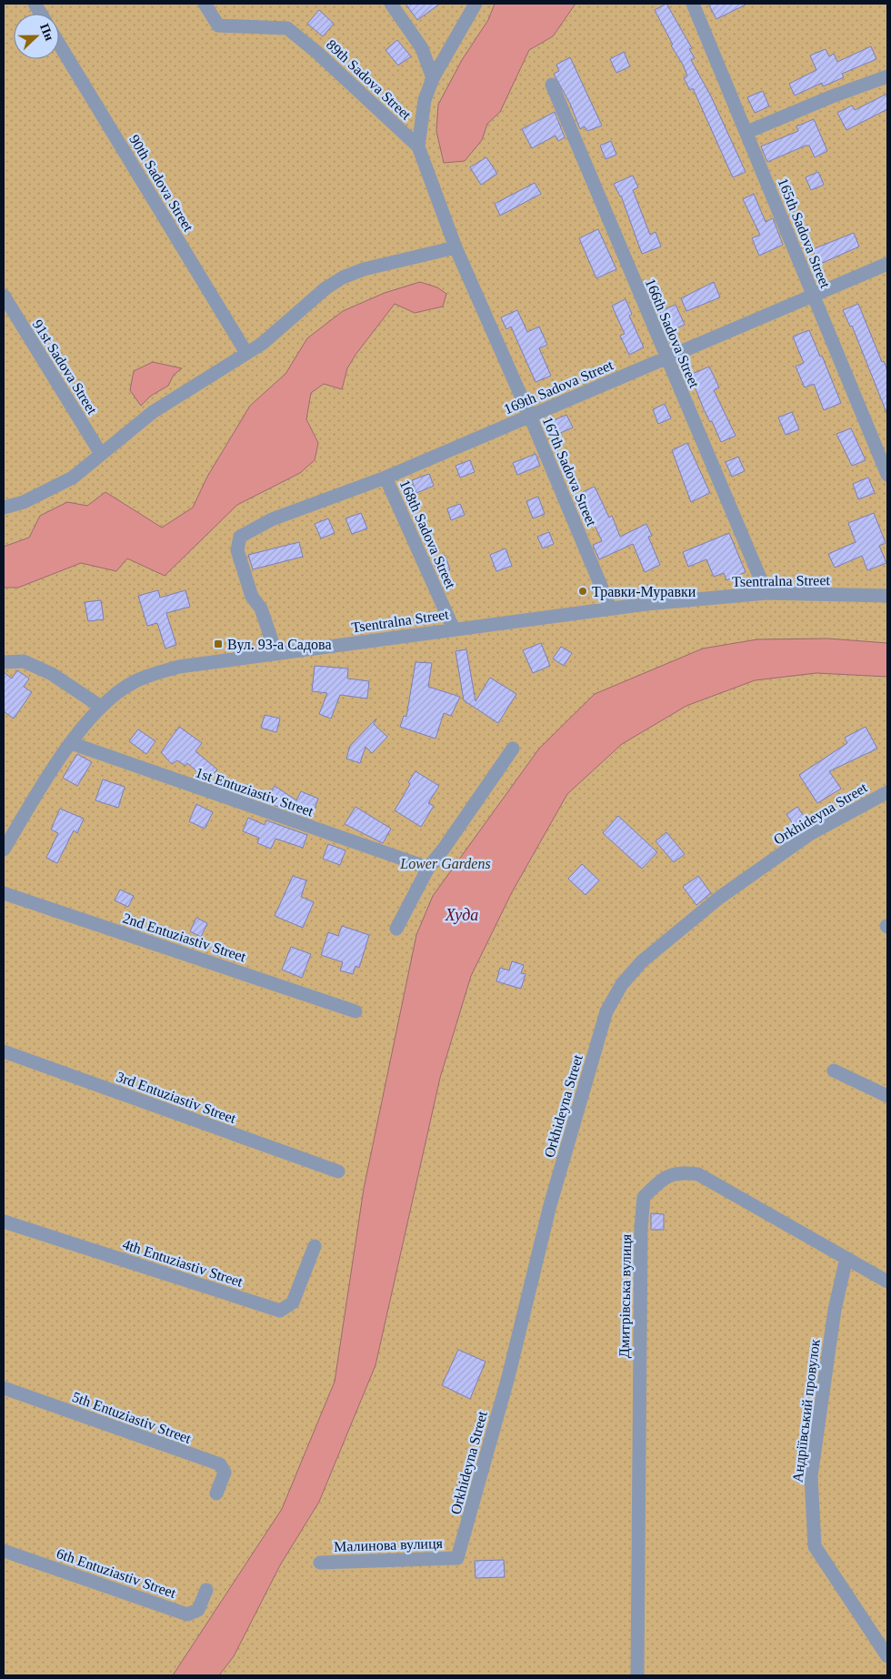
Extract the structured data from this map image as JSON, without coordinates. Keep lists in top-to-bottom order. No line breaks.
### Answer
{"streets":{"street":["89th Sadova Street","90th Sadova Street","165th Sadova Street","166th Sadova Street","91st Sadova Street","169th Sadova Street","167th Sadova Street","168th Sadova Street","Tsentralna Street","1st Entuziastiv Street","Orkhideyna Street","2nd Entuziastiv Street","3rd Entuziastiv Street","4th Entuziastiv Street","Дмитрівська вулиця","Андріївський провулок","5th Entuziastiv Street","Малинова вулиця","6th Entuziastiv Street"]},"crossings":[["89th Sadova Street","167th Sadova Street"],["165th Sadova Street","169th Sadova Street"],["166th Sadova Street","169th Sadova Street"],["166th Sadova Street","Tsentralna Street"],["169th Sadova Street","167th Sadova Street"],["169th Sadova Street","168th Sadova Street"],["169th Sadova Street","Tsentralna Street"],["167th Sadova Street","Tsentralna Street"],["168th Sadova Street","Tsentralna Street"],["Tsentralna Street","1st Entuziastiv Street"],["Orkhideyna Street","Малинова вулиця"],["Дмитрівська вулиця","Андріївський провулок"]],"water":["Худа"],"parks":["Lower Gardens"],"places":{"other":["Травки-Муравки"],"transit":["Вул. 93-а Садова"]},"north":"right"}
